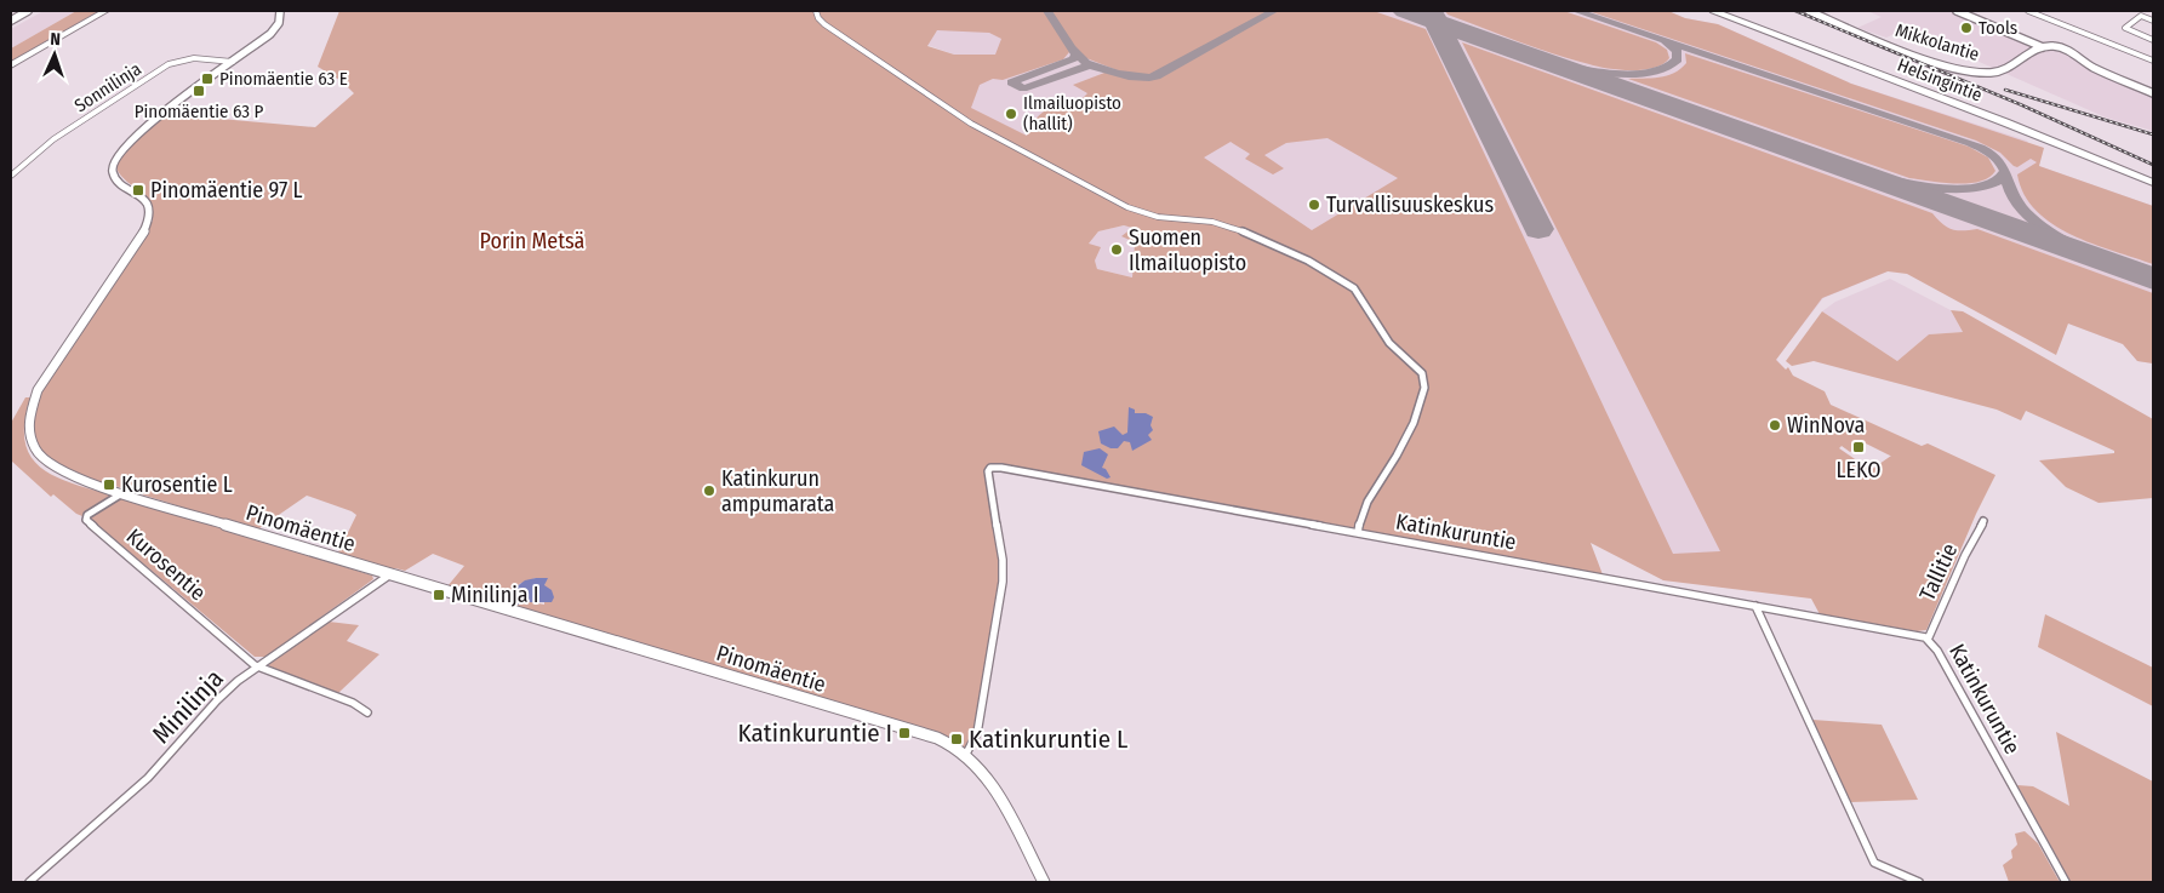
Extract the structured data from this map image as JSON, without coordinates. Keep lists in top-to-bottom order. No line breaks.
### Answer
{"streets":{"highway":["Helsingintie"],"street":["Mikkolantie","Sonnilinja","Pinomäentie","Katinkuruntie","Kurosentie","Tallitie","Minilinja"]},"crossings":[["Sonnilinja","Pinomäentie"],["Pinomäentie","Katinkuruntie"],["Pinomäentie","Kurosentie"],["Pinomäentie","Minilinja"],["Katinkuruntie","Tallitie"],["Kurosentie","Minilinja"]],"parks":["Porin Metsä"],"places":{"other":["Tools","Ilmailuopisto (hallit)","Turvallisuuskeskus","Suomen Ilmailuopisto","WinNova","Katinkurun ampumarata"],"transit":["Pinomäentie 63 E","Pinomäentie 63 P","Pinomäentie 97 L","LEKO","Kurosentie L","Minilinja I","Katinkuruntie I","Katinkuruntie L"]},"north":"top"}
